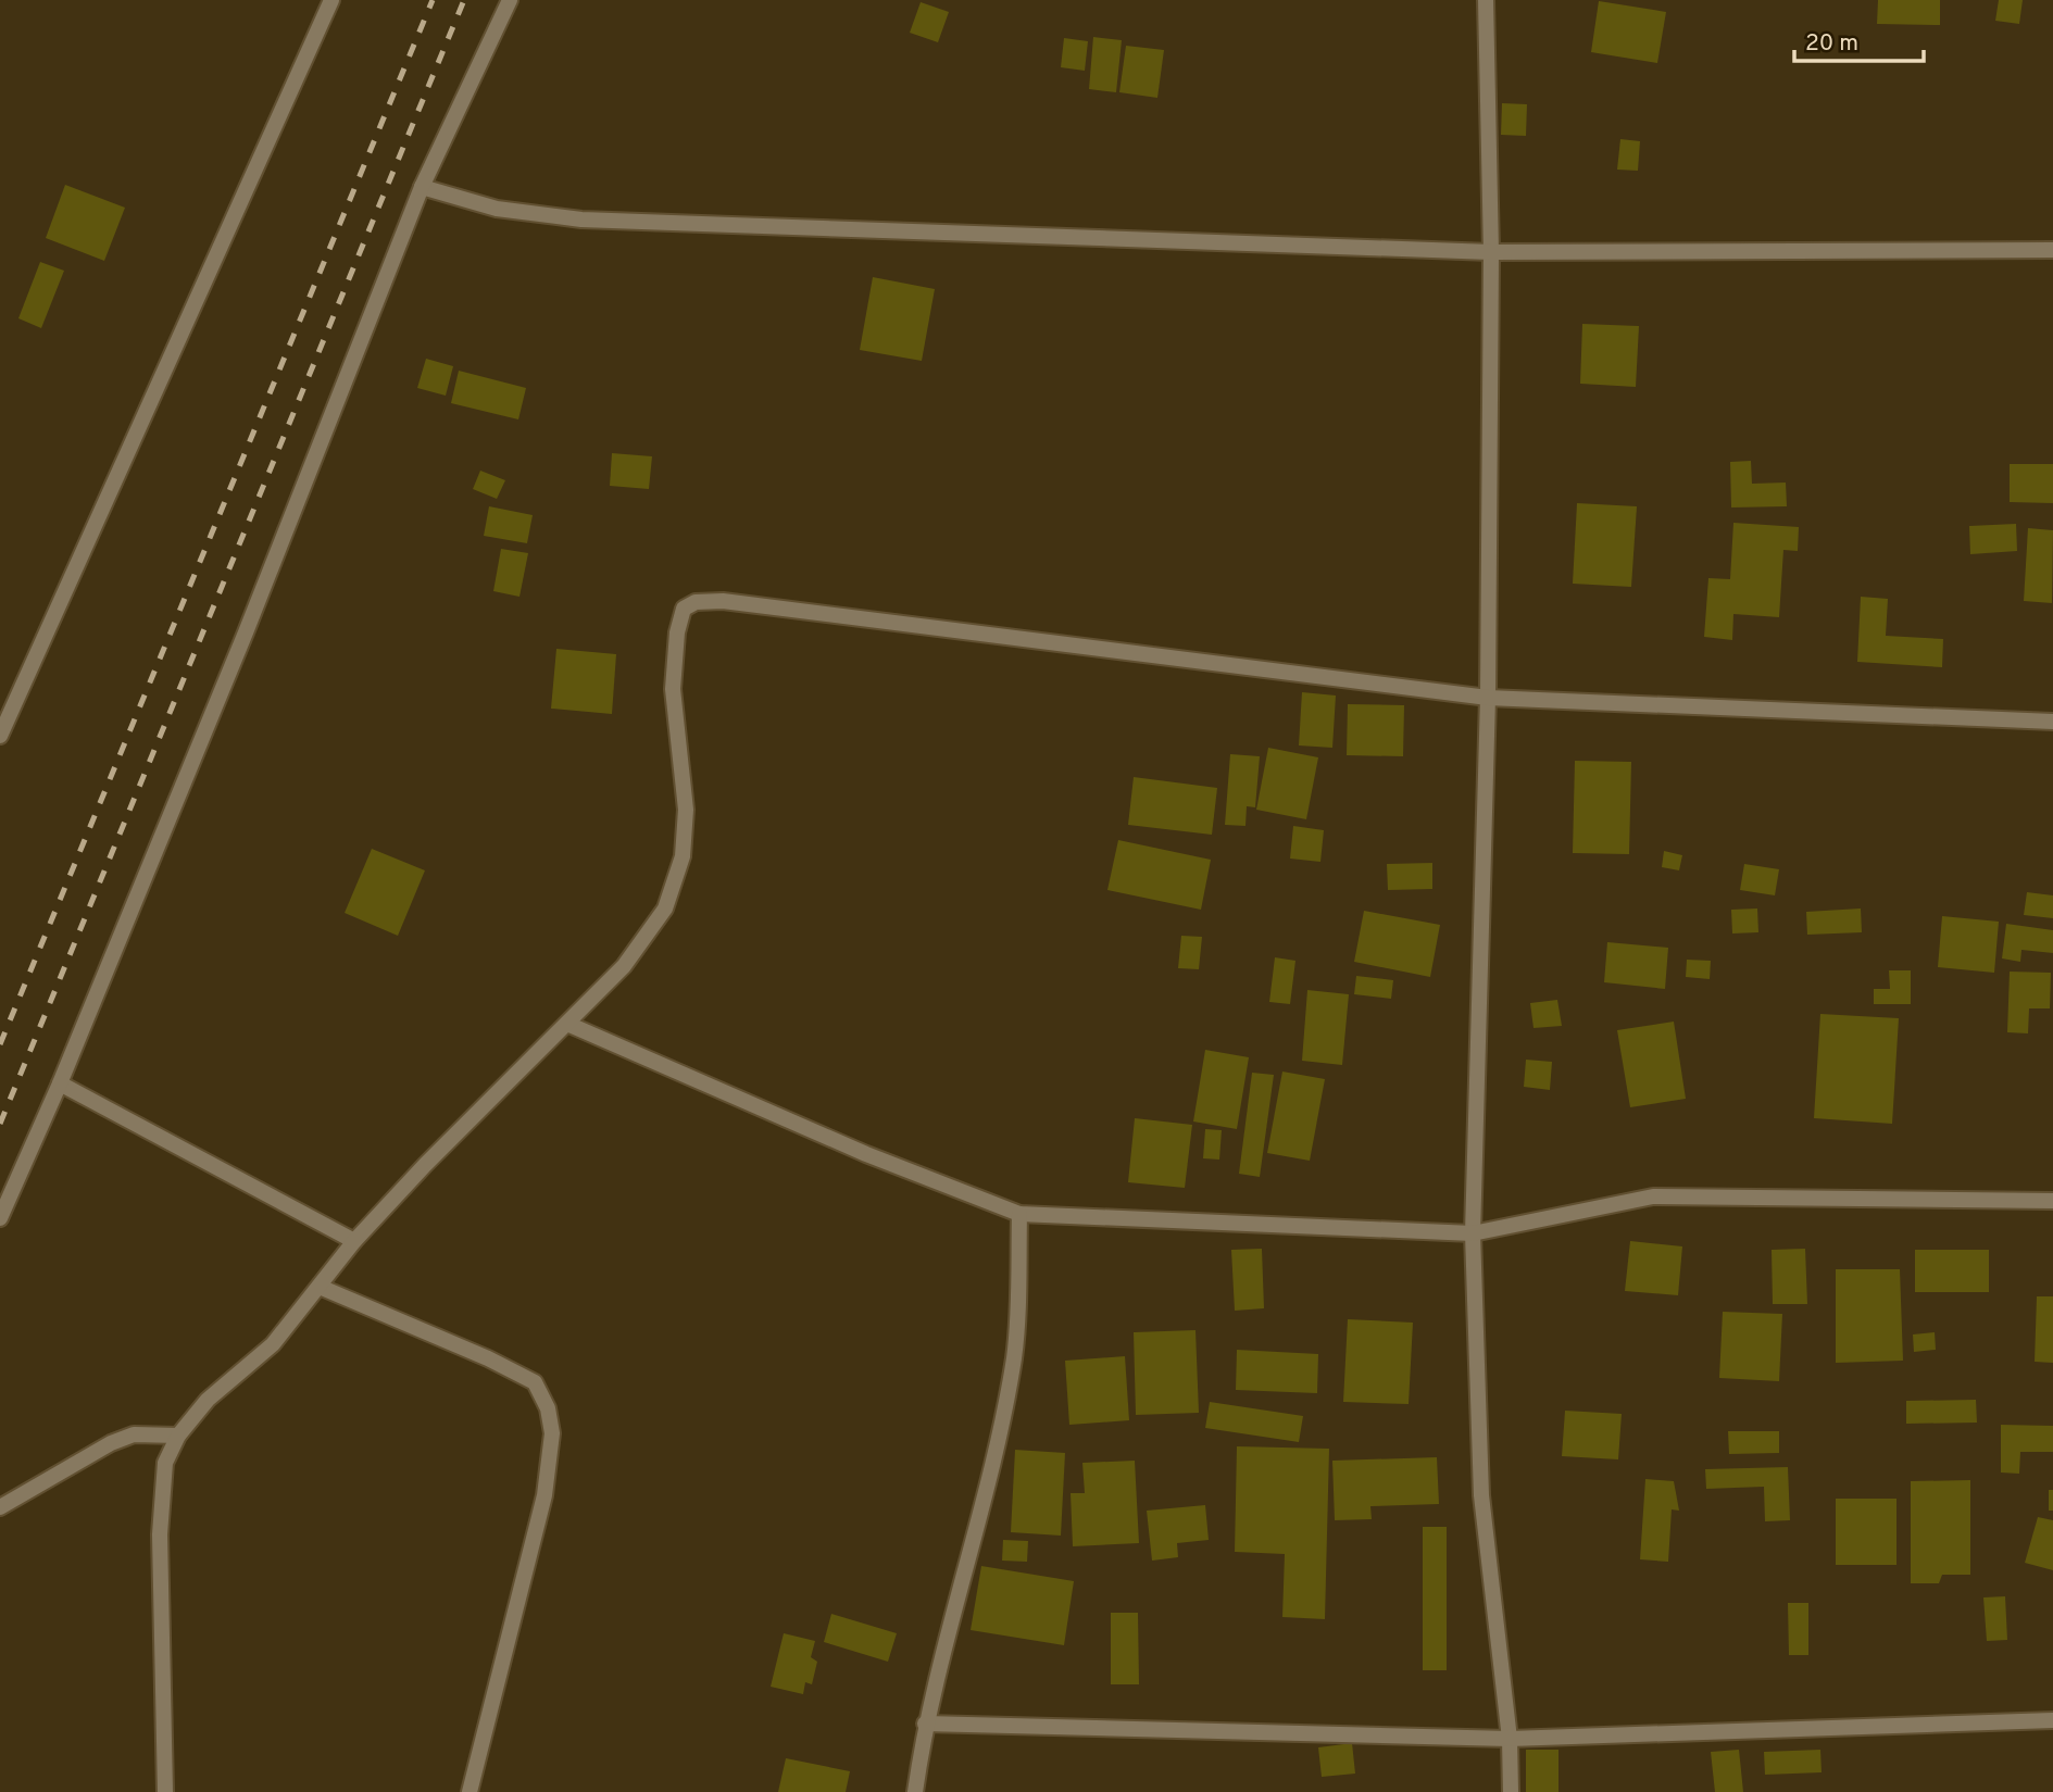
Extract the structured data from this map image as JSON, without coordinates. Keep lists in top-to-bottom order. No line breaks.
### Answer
{"scale_bar":"20 m"}
